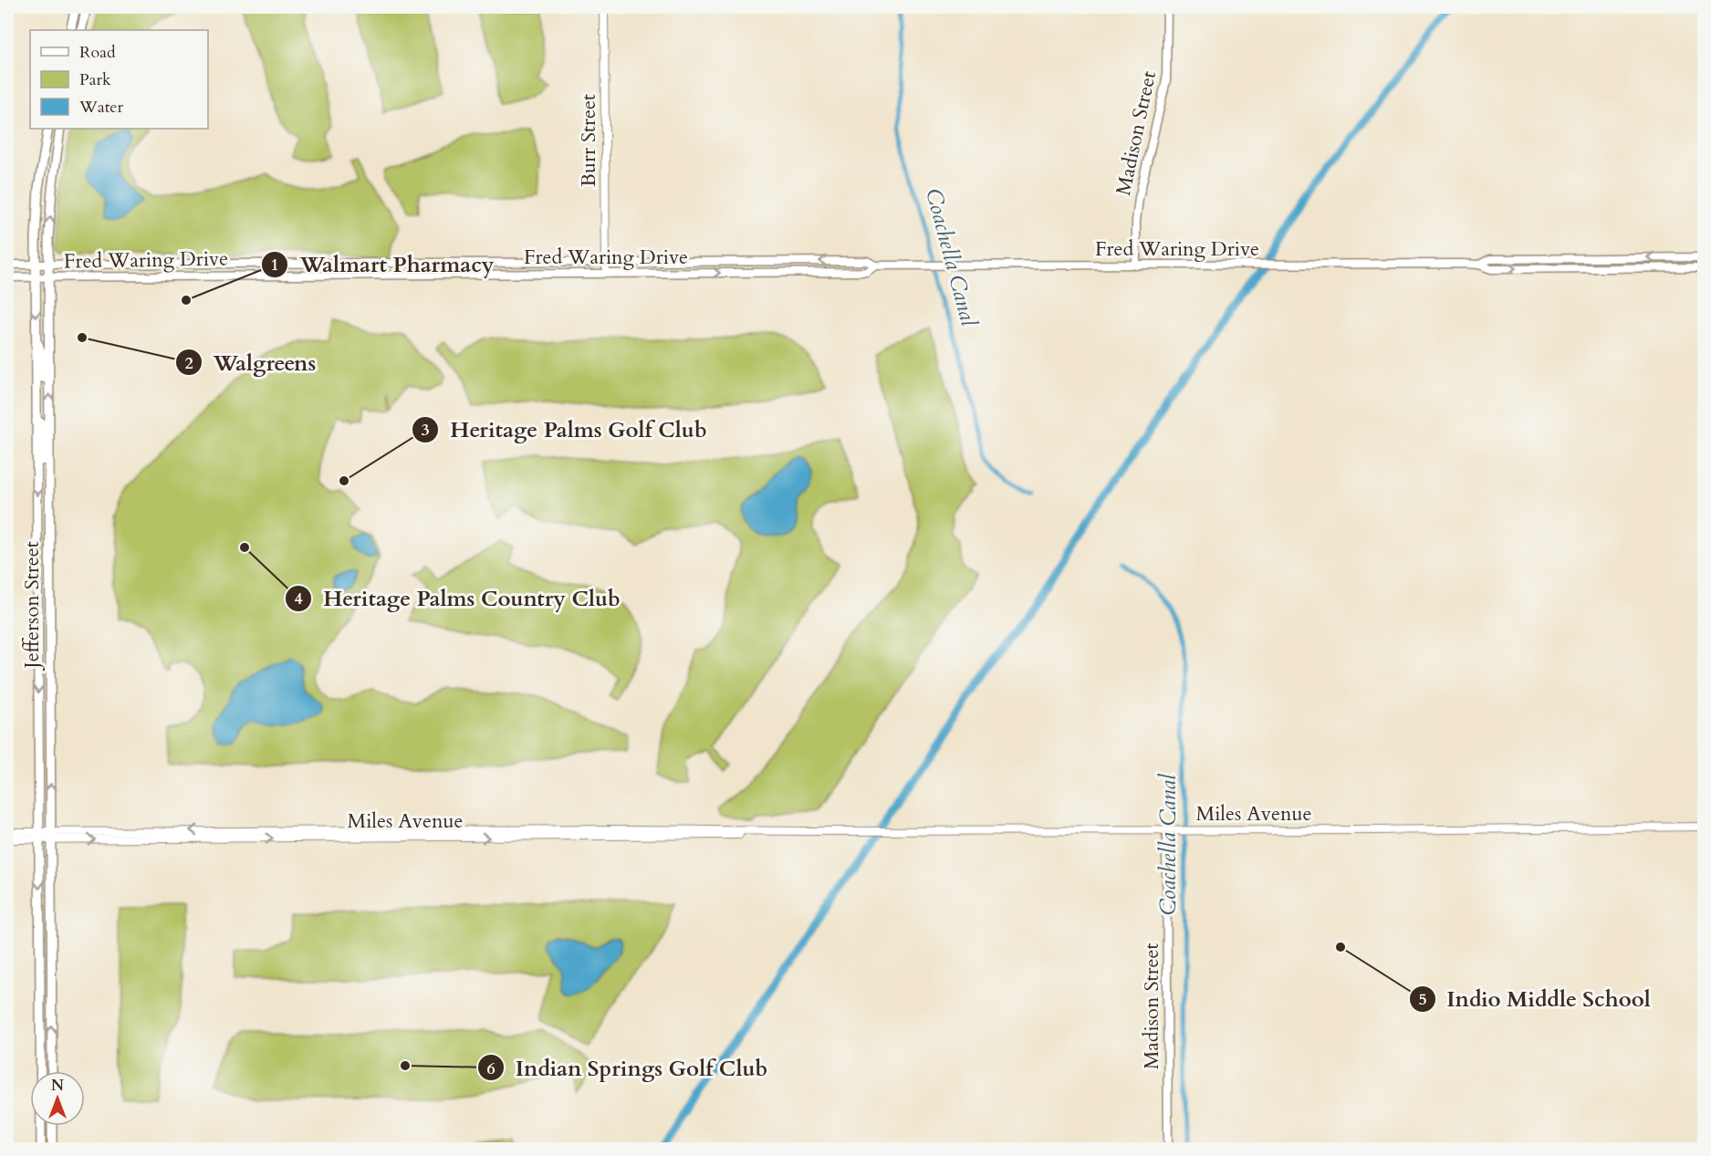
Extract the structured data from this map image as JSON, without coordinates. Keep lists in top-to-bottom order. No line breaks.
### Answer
{"streets":{"main road":["Madison Street","Fred Waring Drive","Jefferson Street"],"street":["Burr Street","Miles Avenue"]},"crossings":[["Madison Street","Fred Waring Drive"],["Madison Street","Miles Avenue"],["Burr Street","Fred Waring Drive"],["Fred Waring Drive","Jefferson Street"],["Jefferson Street","Miles Avenue"]],"water":["Coachella Canal"],"places":["Walmart Pharmacy","Walgreens","Heritage Palms Golf Club","Heritage Palms Country Club","Indio Middle School","Indian Springs Golf Club"],"legend":["Road","Park","Water"],"north":"top"}
